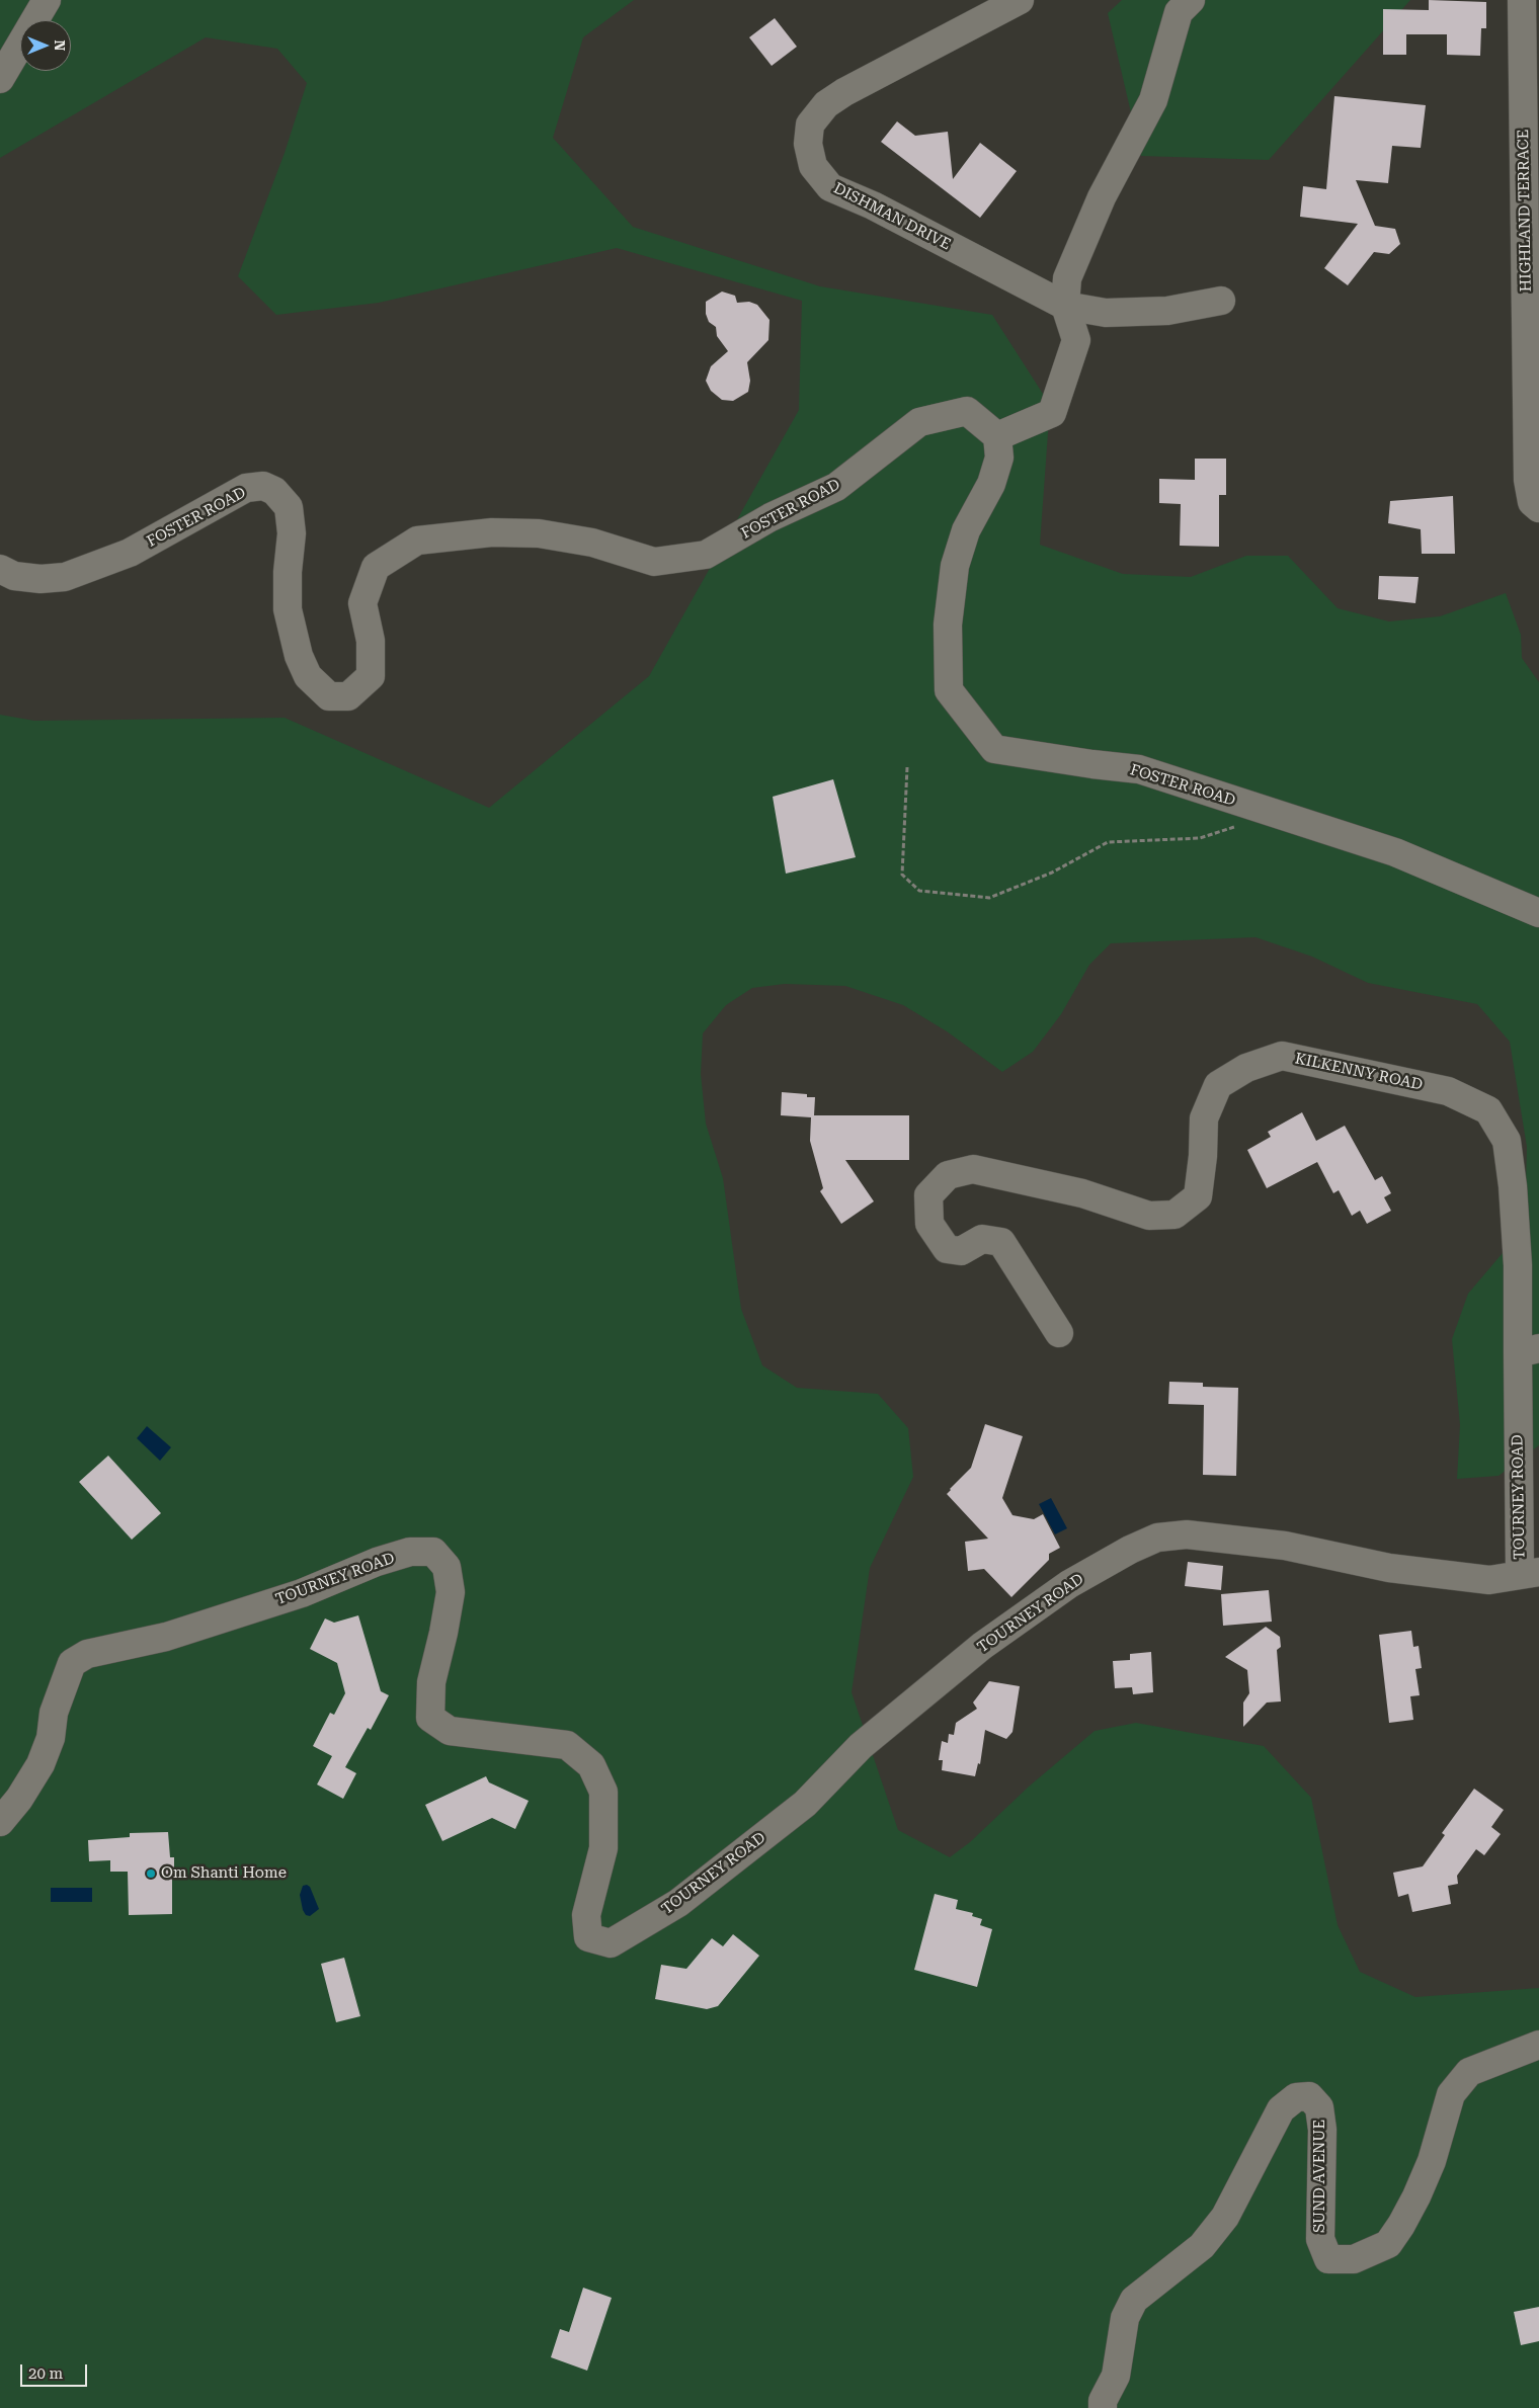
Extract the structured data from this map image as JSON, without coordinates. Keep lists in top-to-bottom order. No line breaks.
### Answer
{"streets":{"street":["HIGHLAND TERRACE","DISHMAN DRIVE","FOSTER ROAD","KILKENNY ROAD","TOURNEY ROAD","SUND AVENUE"]},"crossings":[["KILKENNY ROAD","TOURNEY ROAD"]],"places":["Om Shanti Home"],"scale_bar":"20 m","north":"right"}
